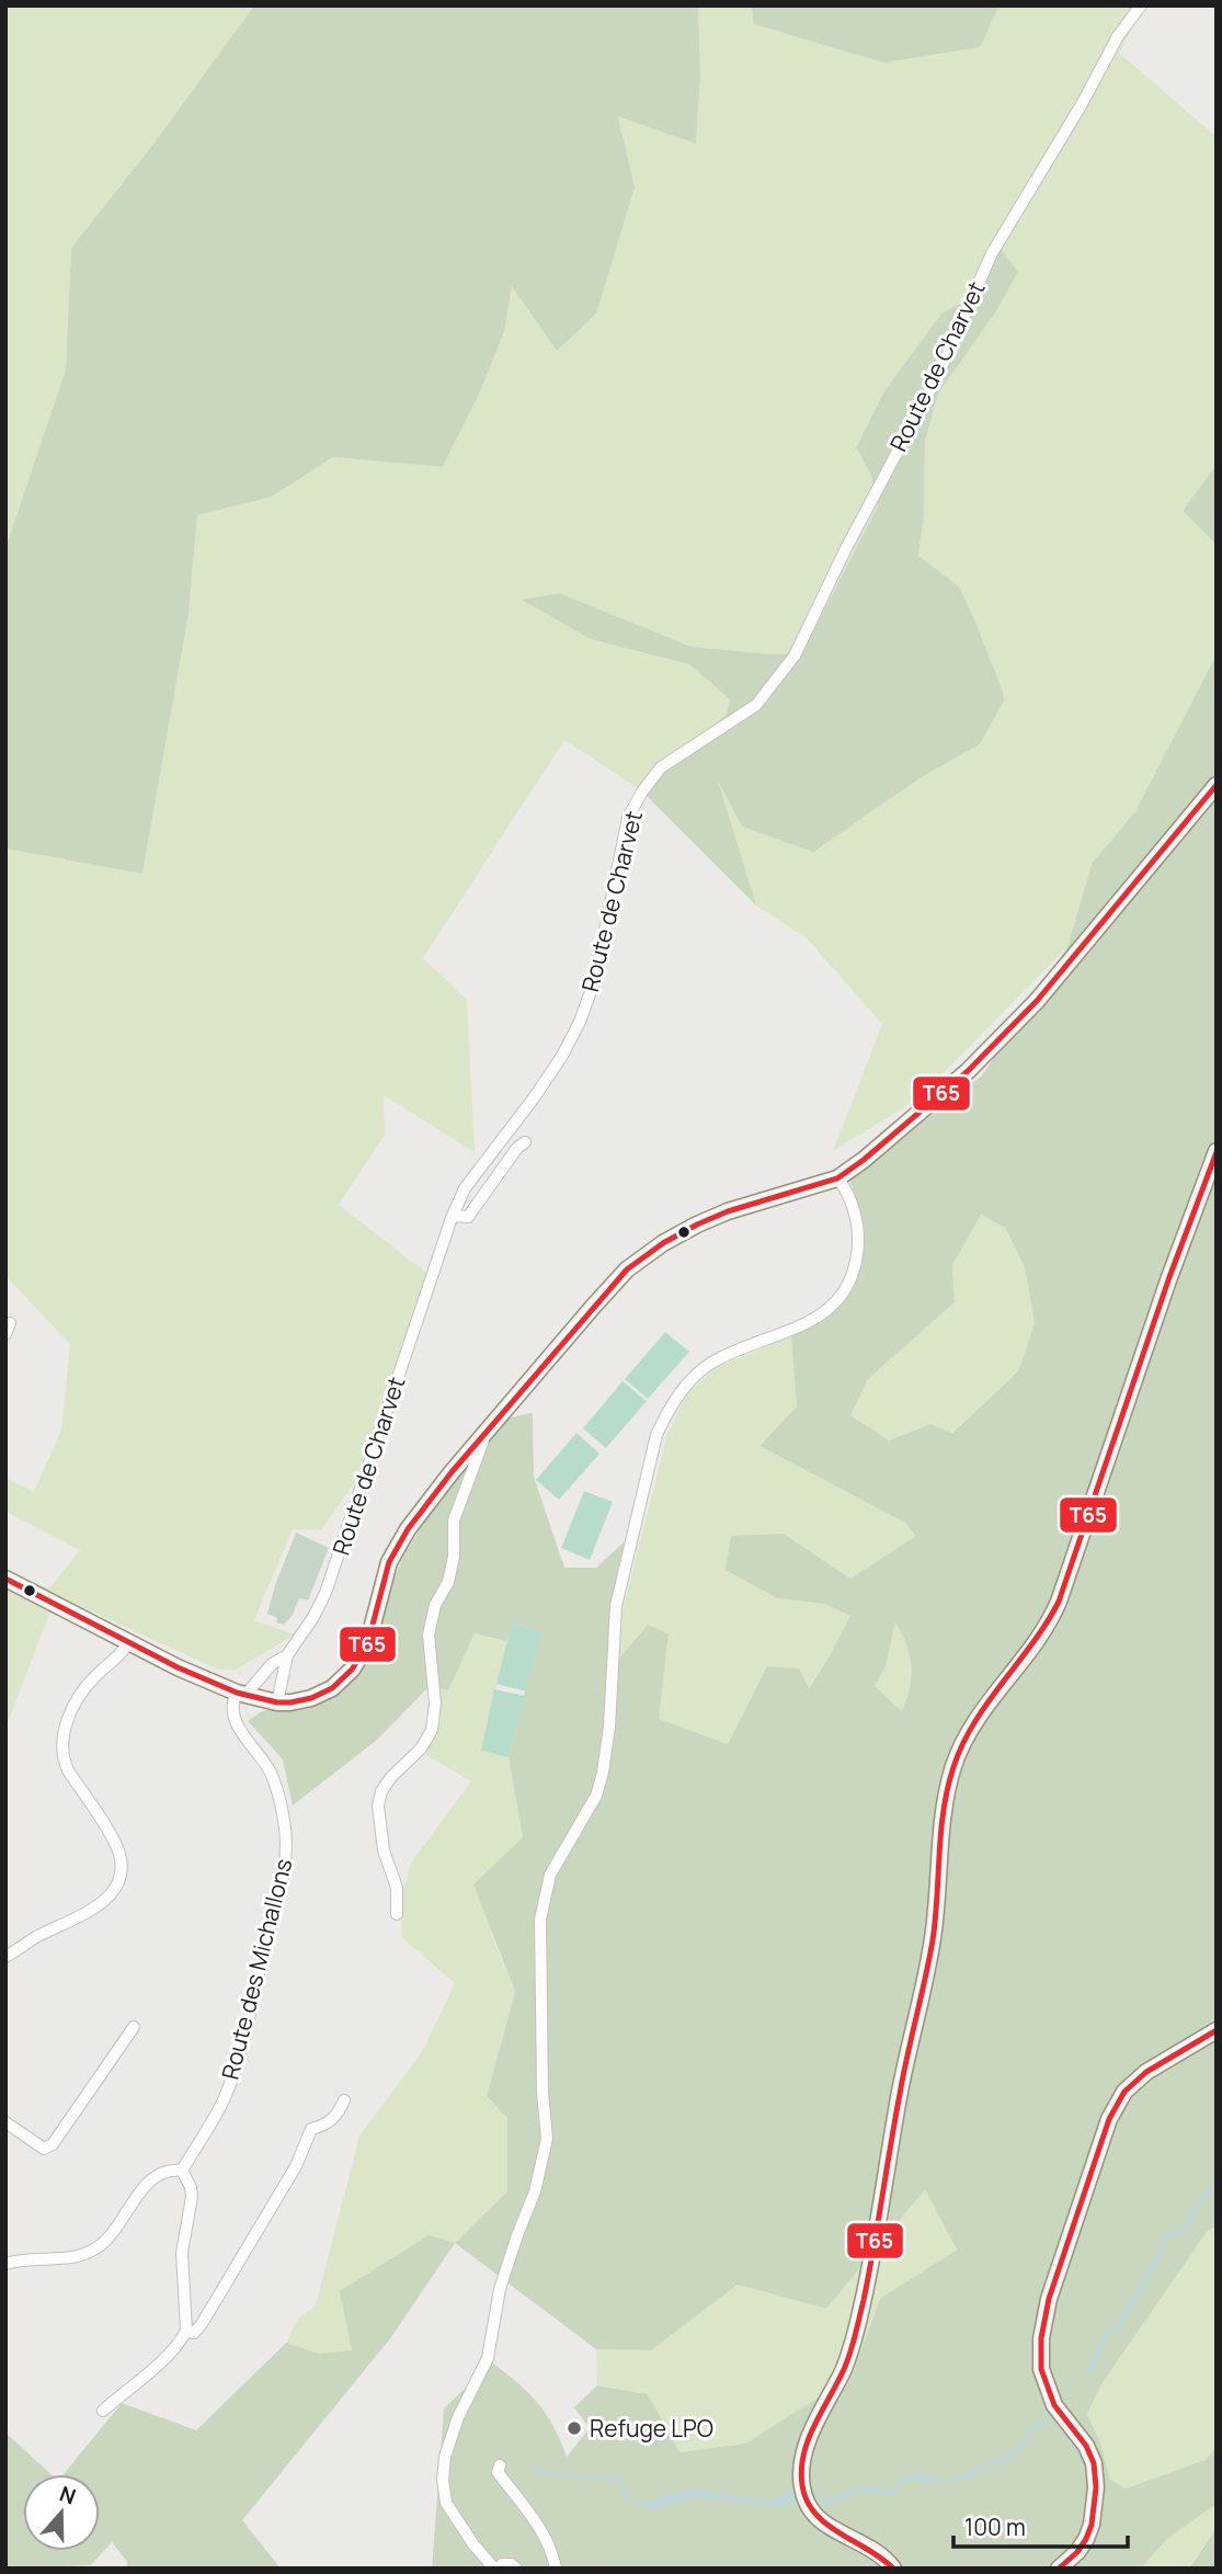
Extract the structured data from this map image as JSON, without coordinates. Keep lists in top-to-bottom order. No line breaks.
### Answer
{"streets":{"street":["Route de Charvet","Route des Michallons"]},"crossings":[["Route de Charvet","Route des Michallons"]],"places":["Refuge LPO"],"lines":["transit line T65"],"scale_bar":"100 m","north":"top"}
